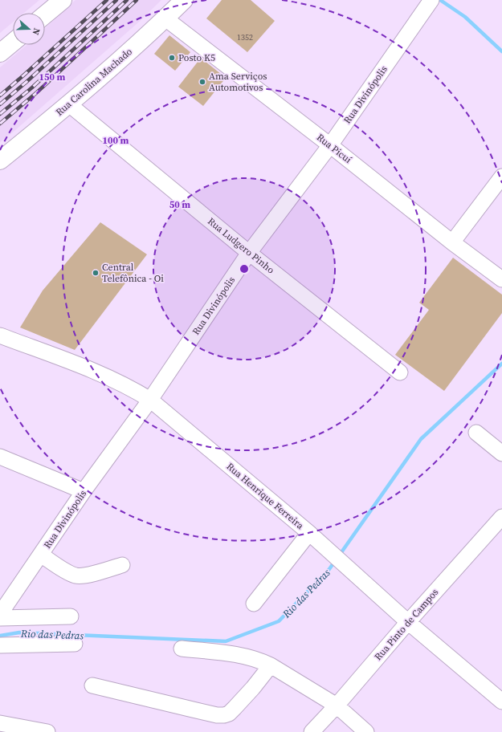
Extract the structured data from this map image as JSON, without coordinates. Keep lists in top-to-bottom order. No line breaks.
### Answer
{"streets":{"main road":["Rua Carolina Machado"],"street":["Rua Divinópolis","Rua Picuí","Rua Ludgero Pinho","Rua Henrique Ferreira","Rua Pinto de Campos"]},"crossings":[["Rua Carolina Machado","Rua Picuí"],["Rua Carolina Machado","Rua Ludgero Pinho"],["Rua Divinópolis","Rua Picuí"],["Rua Divinópolis","Rua Ludgero Pinho"],["Rua Divinópolis","Rua Henrique Ferreira"],["Rua Henrique Ferreira","Rua Pinto de Campos"]],"water":["Rio das Pedras"],"places":["Posto K5","Ama Serviços Automotivos","Central Telefônica - Oi"],"house_numbers":["1352"],"north":"right","rings":["150 m","100 m","50 m"]}
